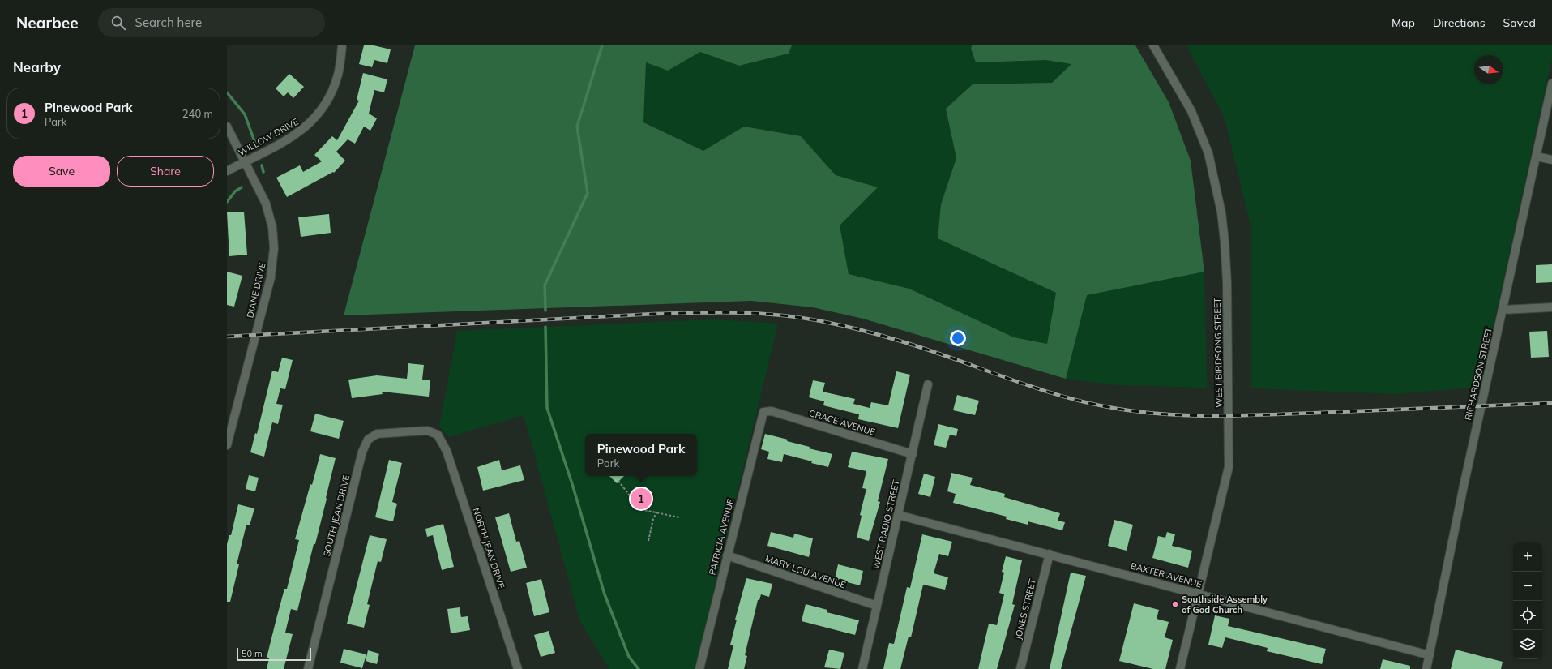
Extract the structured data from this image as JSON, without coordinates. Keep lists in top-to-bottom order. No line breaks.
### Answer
{"streets":{"street":["WILLOW DRIVE","DIANE DRIVE","WEST BIRDSONG STREET","RICHARDSON STREET","GRACE AVENUE","SOUTH JEAN DRIVE","WEST RADIO STREET","PATRICIA AVENUE","NORTH JEAN DRIVE","MARY LOU AVENUE","BAXTER AVENUE","JONES STREET"]},"crossings":[["WILLOW DRIVE","DIANE DRIVE"],["WEST BIRDSONG STREET","BAXTER AVENUE"],["RICHARDSON STREET","BAXTER AVENUE"],["GRACE AVENUE","WEST RADIO STREET"],["GRACE AVENUE","PATRICIA AVENUE"],["SOUTH JEAN DRIVE","NORTH JEAN DRIVE"],["WEST RADIO STREET","MARY LOU AVENUE"],["WEST RADIO STREET","BAXTER AVENUE"],["PATRICIA AVENUE","MARY LOU AVENUE"],["BAXTER AVENUE","JONES STREET"]],"places":["Southside Assembly of God Church"],"scale_bar":"50 m","north":"right","page":{"header":"Nearbee","search":"Search here","nav":["Map","Directions","Saved"],"heading":"Nearby","list":[{"mark":"1","name":"Pinewood Park","note":"Park","value":"240 m"}],"buttons":["Save","Share"],"popup":["Pinewood Park","Park"],"pins":"1","map_buttons":["+","−"],"scale":"50 m"}}
